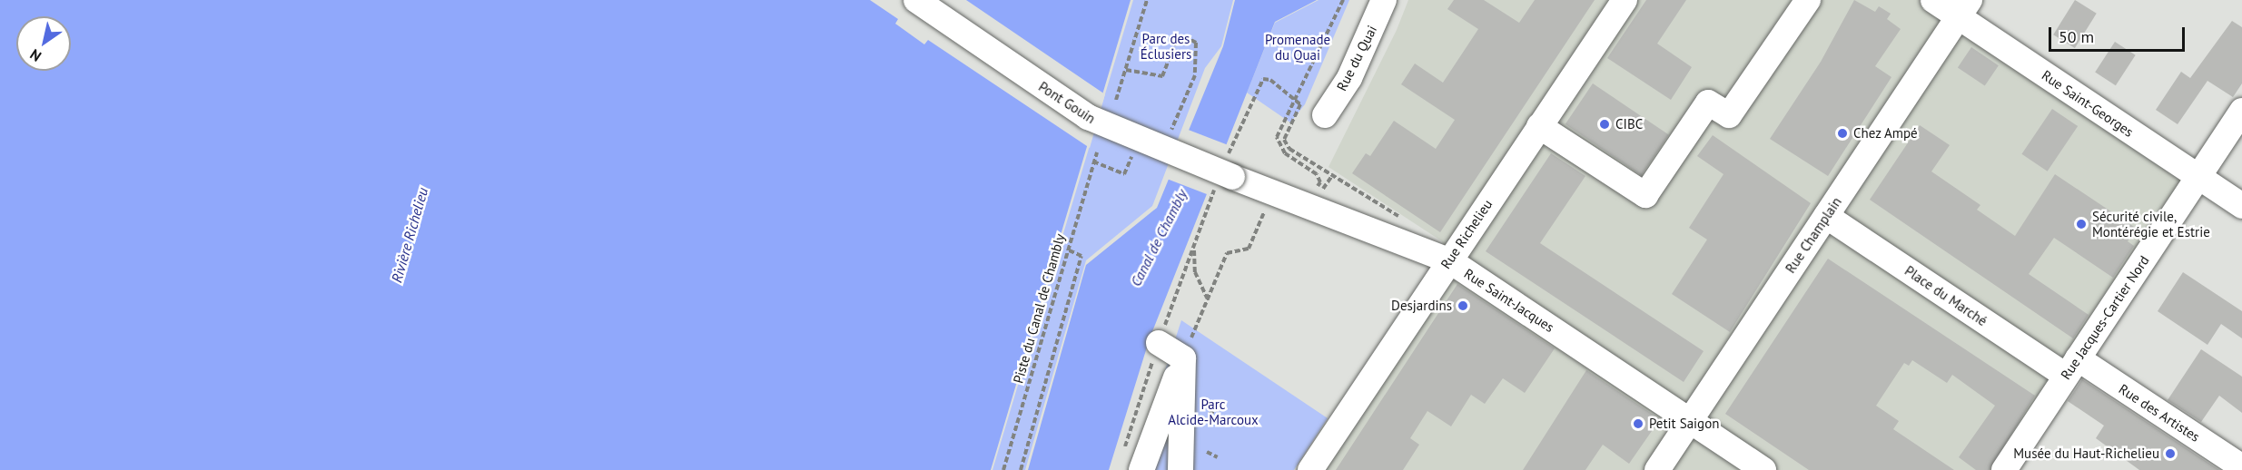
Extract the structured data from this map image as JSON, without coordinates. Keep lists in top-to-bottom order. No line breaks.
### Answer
{"streets":{"street":["Rue du Quai","Pont Gouin","Rue Saint-Georges","Rue Richelieu","Rue Champlain","Place du Marché","Rue Saint-Jacques","Rue Jacques-Cartier Nord","Rue des Artistes"],"path":["Piste du Canal de Chambly"]},"crossings":[["Pont Gouin","Rue Saint-Jacques"],["Rue Saint-Georges","Rue Champlain"],["Rue Saint-Georges","Rue Jacques-Cartier Nord"],["Rue Richelieu","Rue Saint-Jacques"],["Rue Champlain","Place du Marché"],["Rue Champlain","Rue Saint-Jacques"],["Place du Marché","Rue Jacques-Cartier Nord"],["Place du Marché","Rue des Artistes"],["Rue Jacques-Cartier Nord","Rue des Artistes"]],"water":["Rivière Richelieu","Canal de Chambly"],"parks":["Parc des Éclusiers","Promenade du Quai","Parc Alcide-Marcoux"],"places":["CIBC","Chez Ampé","Sécurité civile, Montérégie et Estrie","Desjardins","Petit Saigon","Musée du Haut-Richelieu"],"scale_bar":"50 m","north":"bottom left"}
